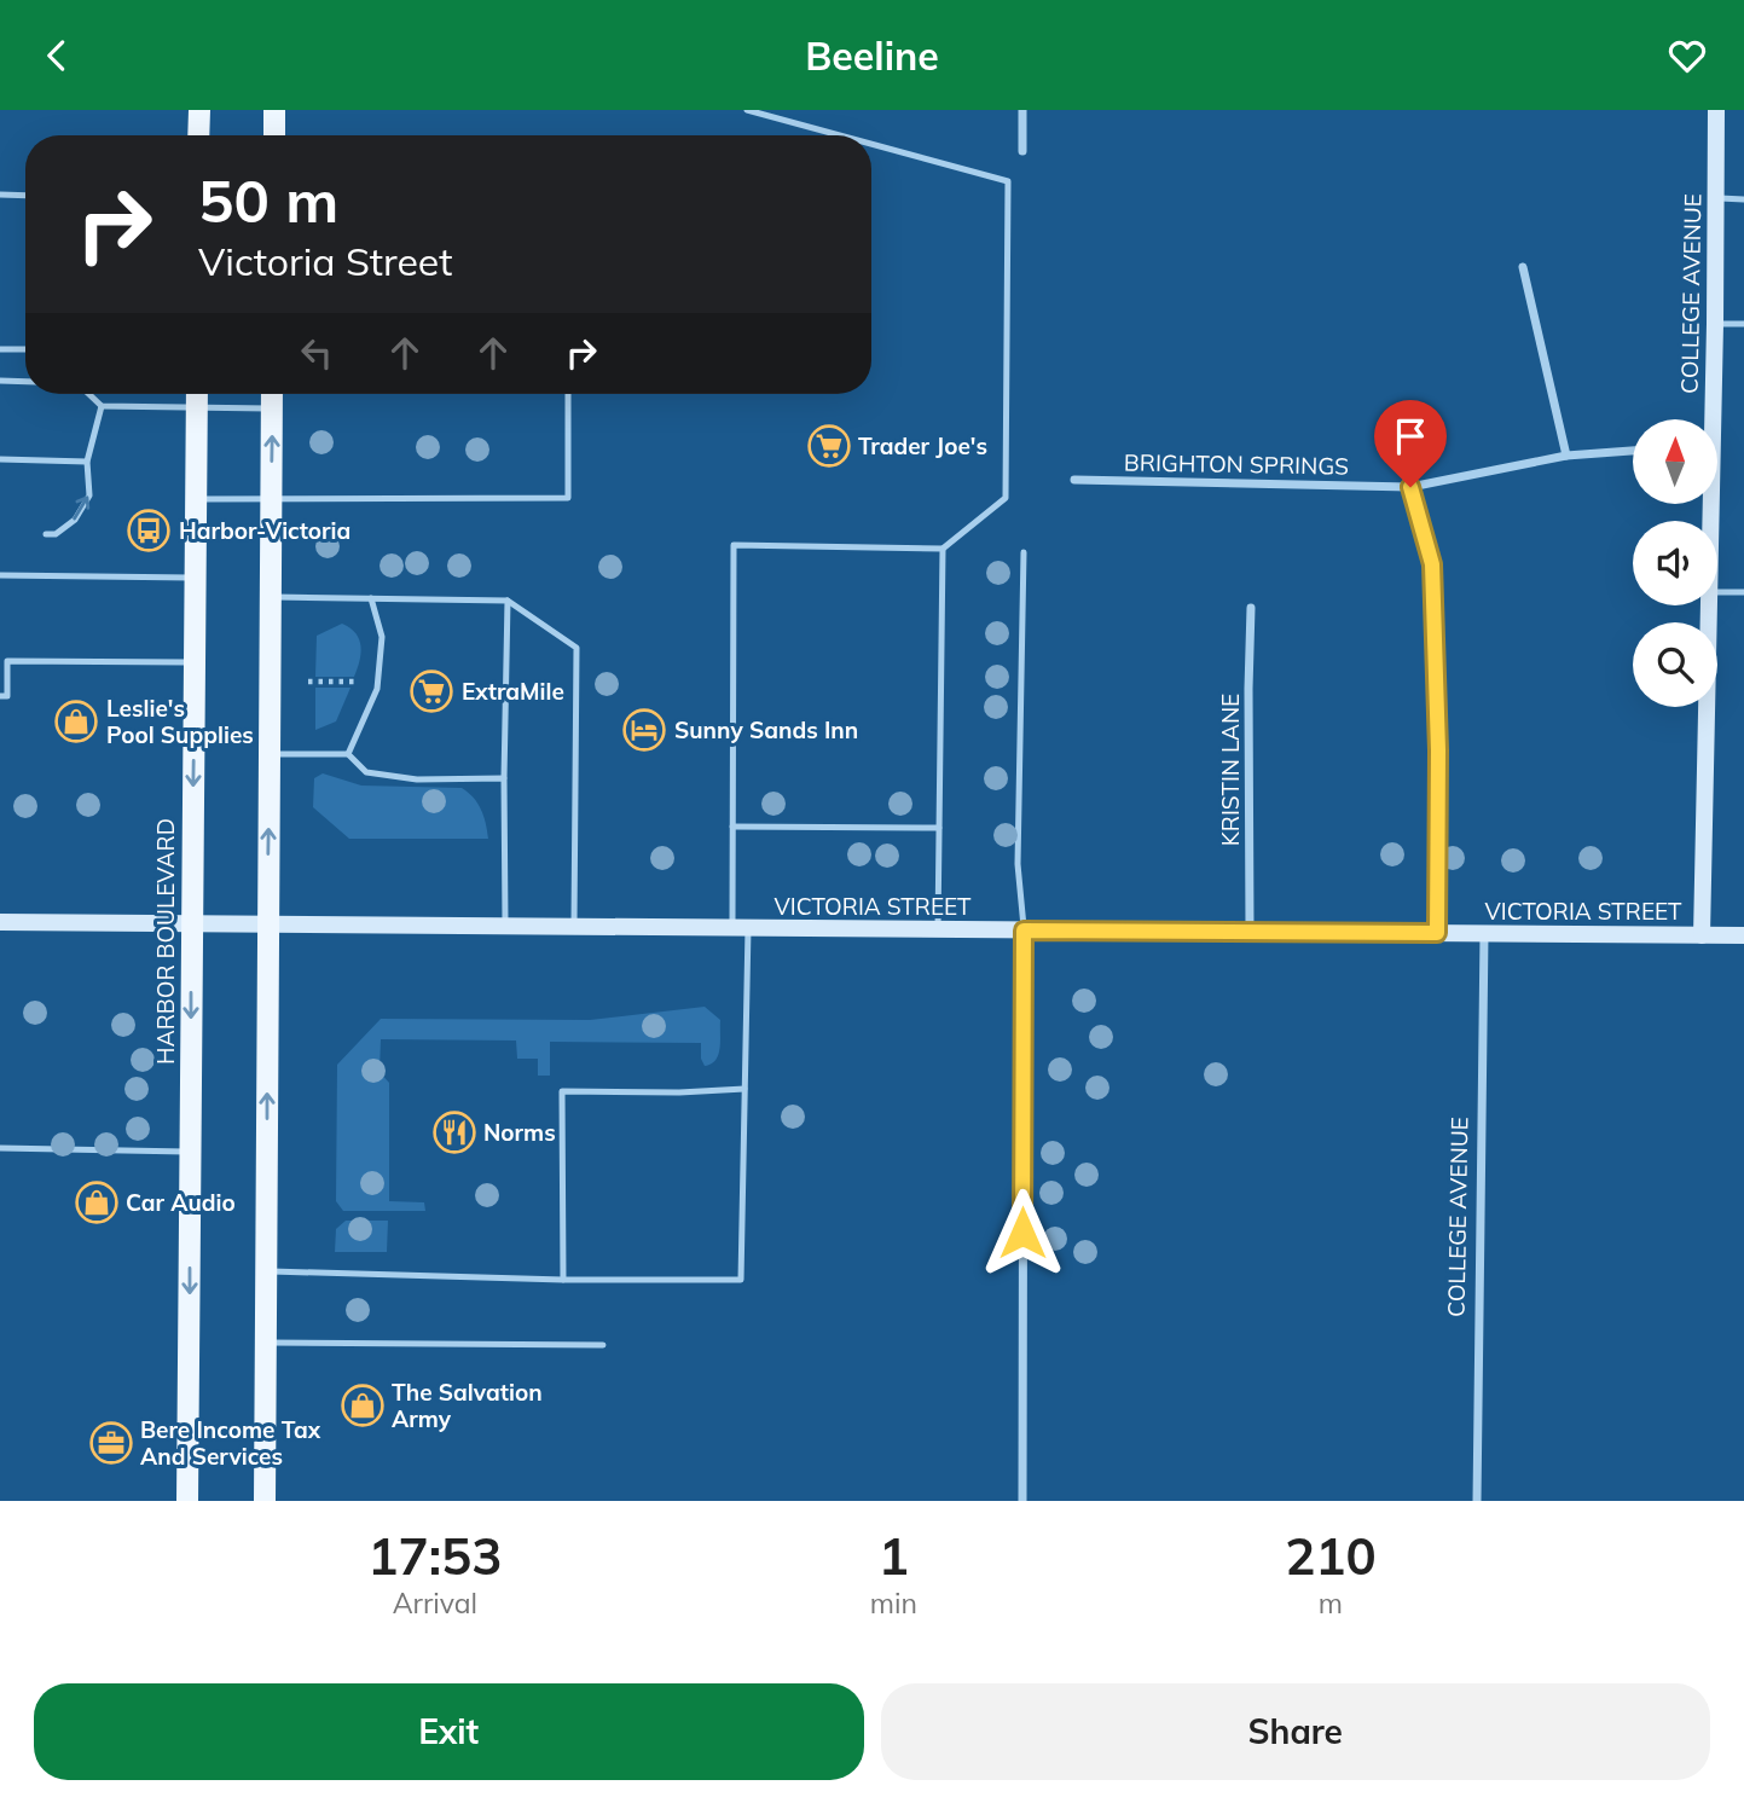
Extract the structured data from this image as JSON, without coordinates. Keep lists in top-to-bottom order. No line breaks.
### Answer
{"streets":{"main road":["COLLEGE AVENUE","VICTORIA STREET","HARBOR BOULEVARD"],"street":["BRIGHTON SPRINGS","KRISTIN LANE"]},"crossings":[["COLLEGE AVENUE","VICTORIA STREET"],["KRISTIN LANE","VICTORIA STREET"],["VICTORIA STREET","HARBOR BOULEVARD"]],"places":{"supermarket":["Trader Joe's","ExtraMile"],"bus stop":["Harbor-Victoria"],"shop":["Leslie's Pool Supplies","Car Audio","The Salvation Army"],"hotel":["Sunny Sands Inn"],"restaurant":["Norms"],"office":["Bere Income Tax And Services"]},"north":"top","page":{"header":"Beeline","turn":["50 m","Victoria Street"],"eta":["17:53","Arrival","1","min","210","m"],"buttons":["Exit","Share"]}}
